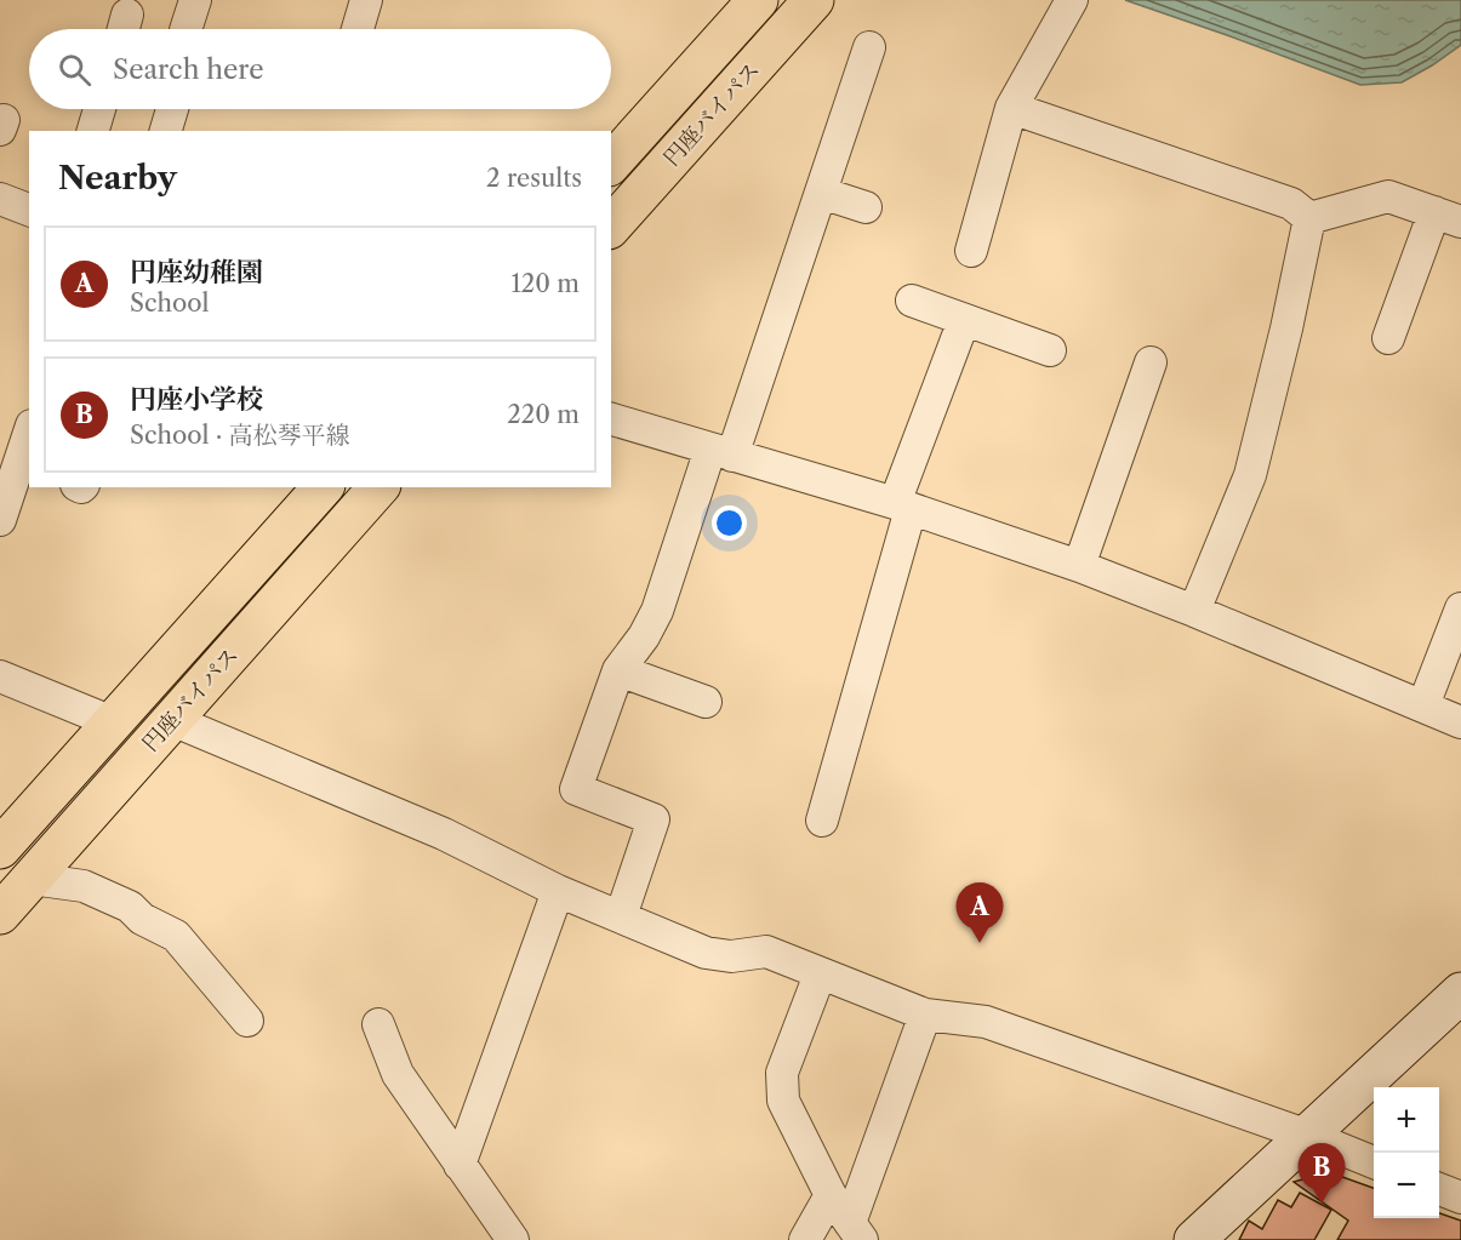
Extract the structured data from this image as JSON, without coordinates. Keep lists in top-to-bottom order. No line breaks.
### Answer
{"streets":{"highway":["円座バイパス"]},"page":{"search":"Search here","heading":["Nearby","2 results"],"list":[{"mark":"A","name":"円座幼稚園","note":"School","value":"120 m"},{"mark":"B","name":"円座小学校","note":"School · 高松琴平線","value":"220 m"}],"pins":["A","B"],"map_buttons":["+","−"]}}
